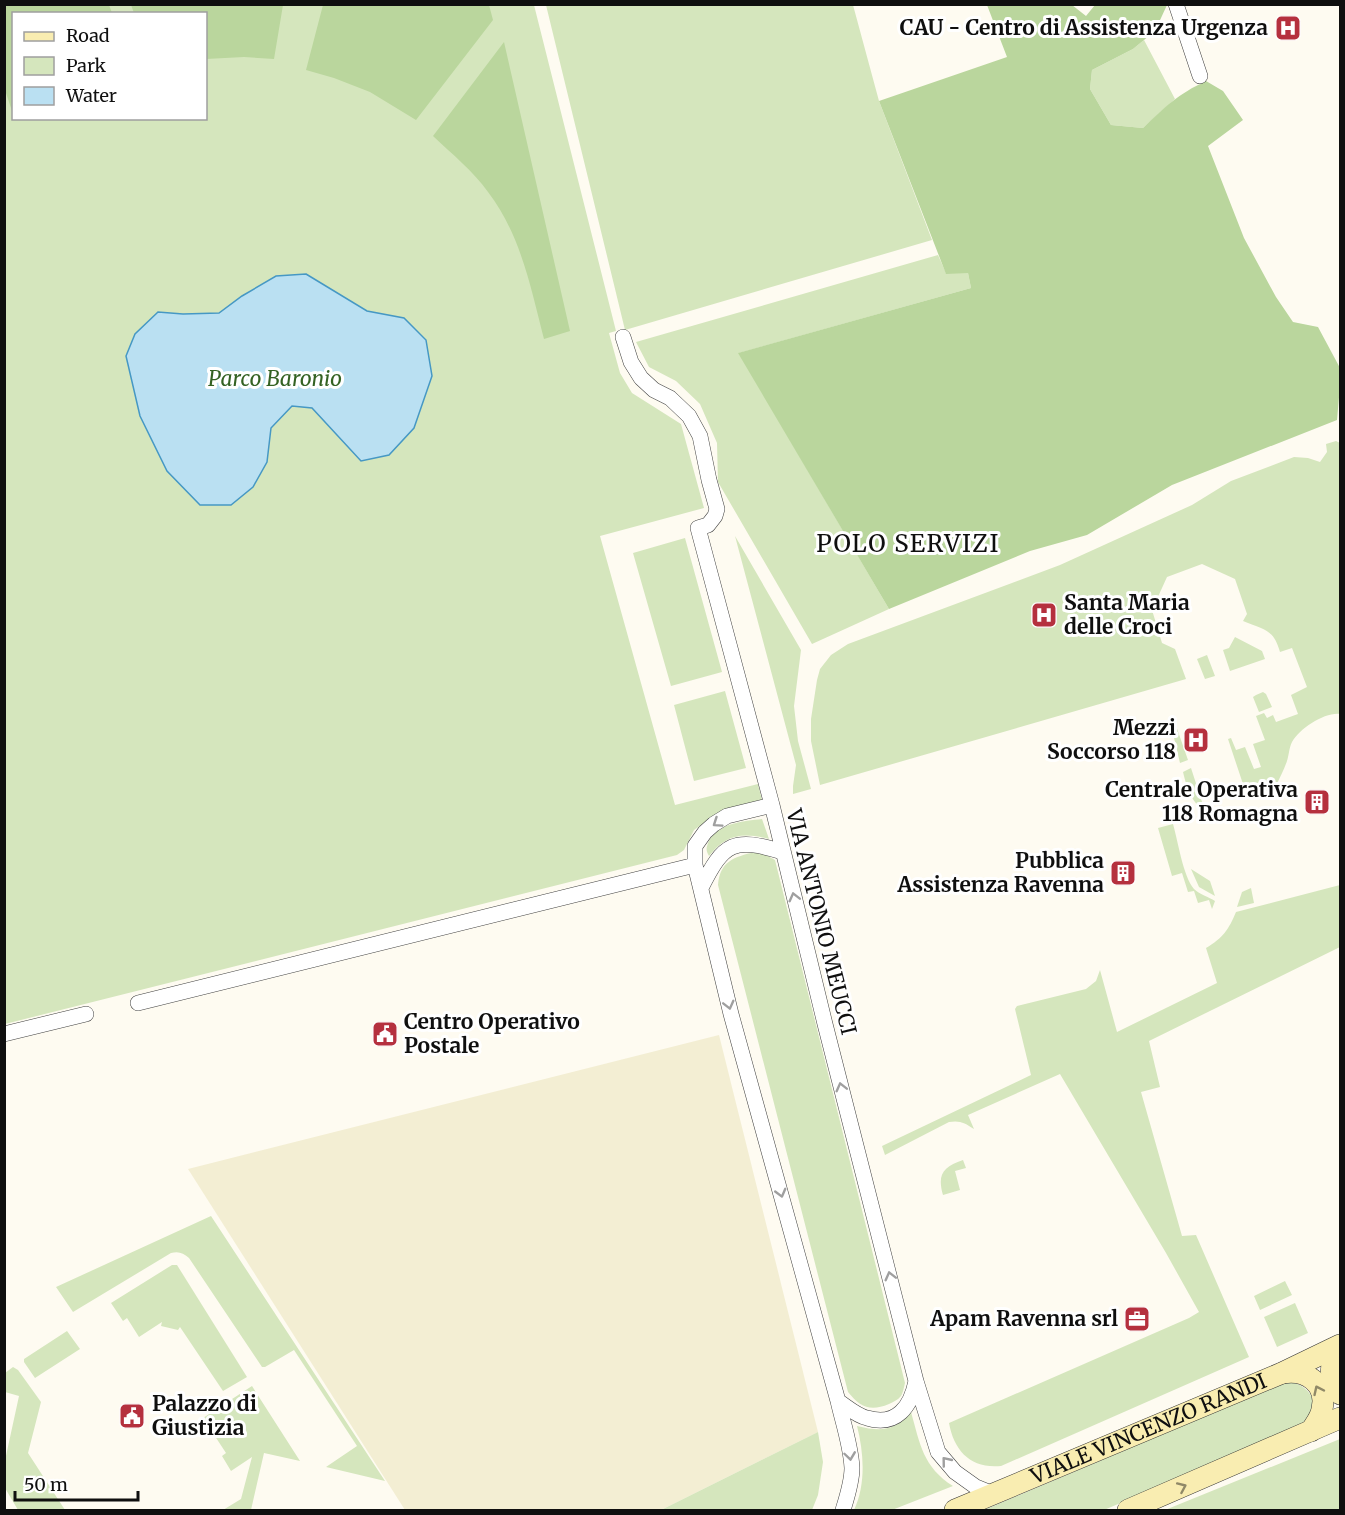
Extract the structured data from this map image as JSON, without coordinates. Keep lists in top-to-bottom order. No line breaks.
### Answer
{"streets":{"street":["VIA ANTONIO MEUCCI","VIALE VINCENZO RANDI"]},"crossings":[["VIA ANTONIO MEUCCI","VIALE VINCENZO RANDI"]],"districts":["POLO SERVIZI"],"parks":["Parco Baronio"],"places":{"hospital":["CAU - Centro di Assistenza Urgenza","Santa Maria delle Croci","Mezzi Soccorso 118"],"building":["Centrale Operativa 118 Romagna","Pubblica Assistenza Ravenna"],"public building":["Centro Operativo Postale","Palazzo di Giustizia"],"office":["Apam Ravenna srl"]},"legend":["Road","Park","Water"],"scale_bar":"50 m"}
